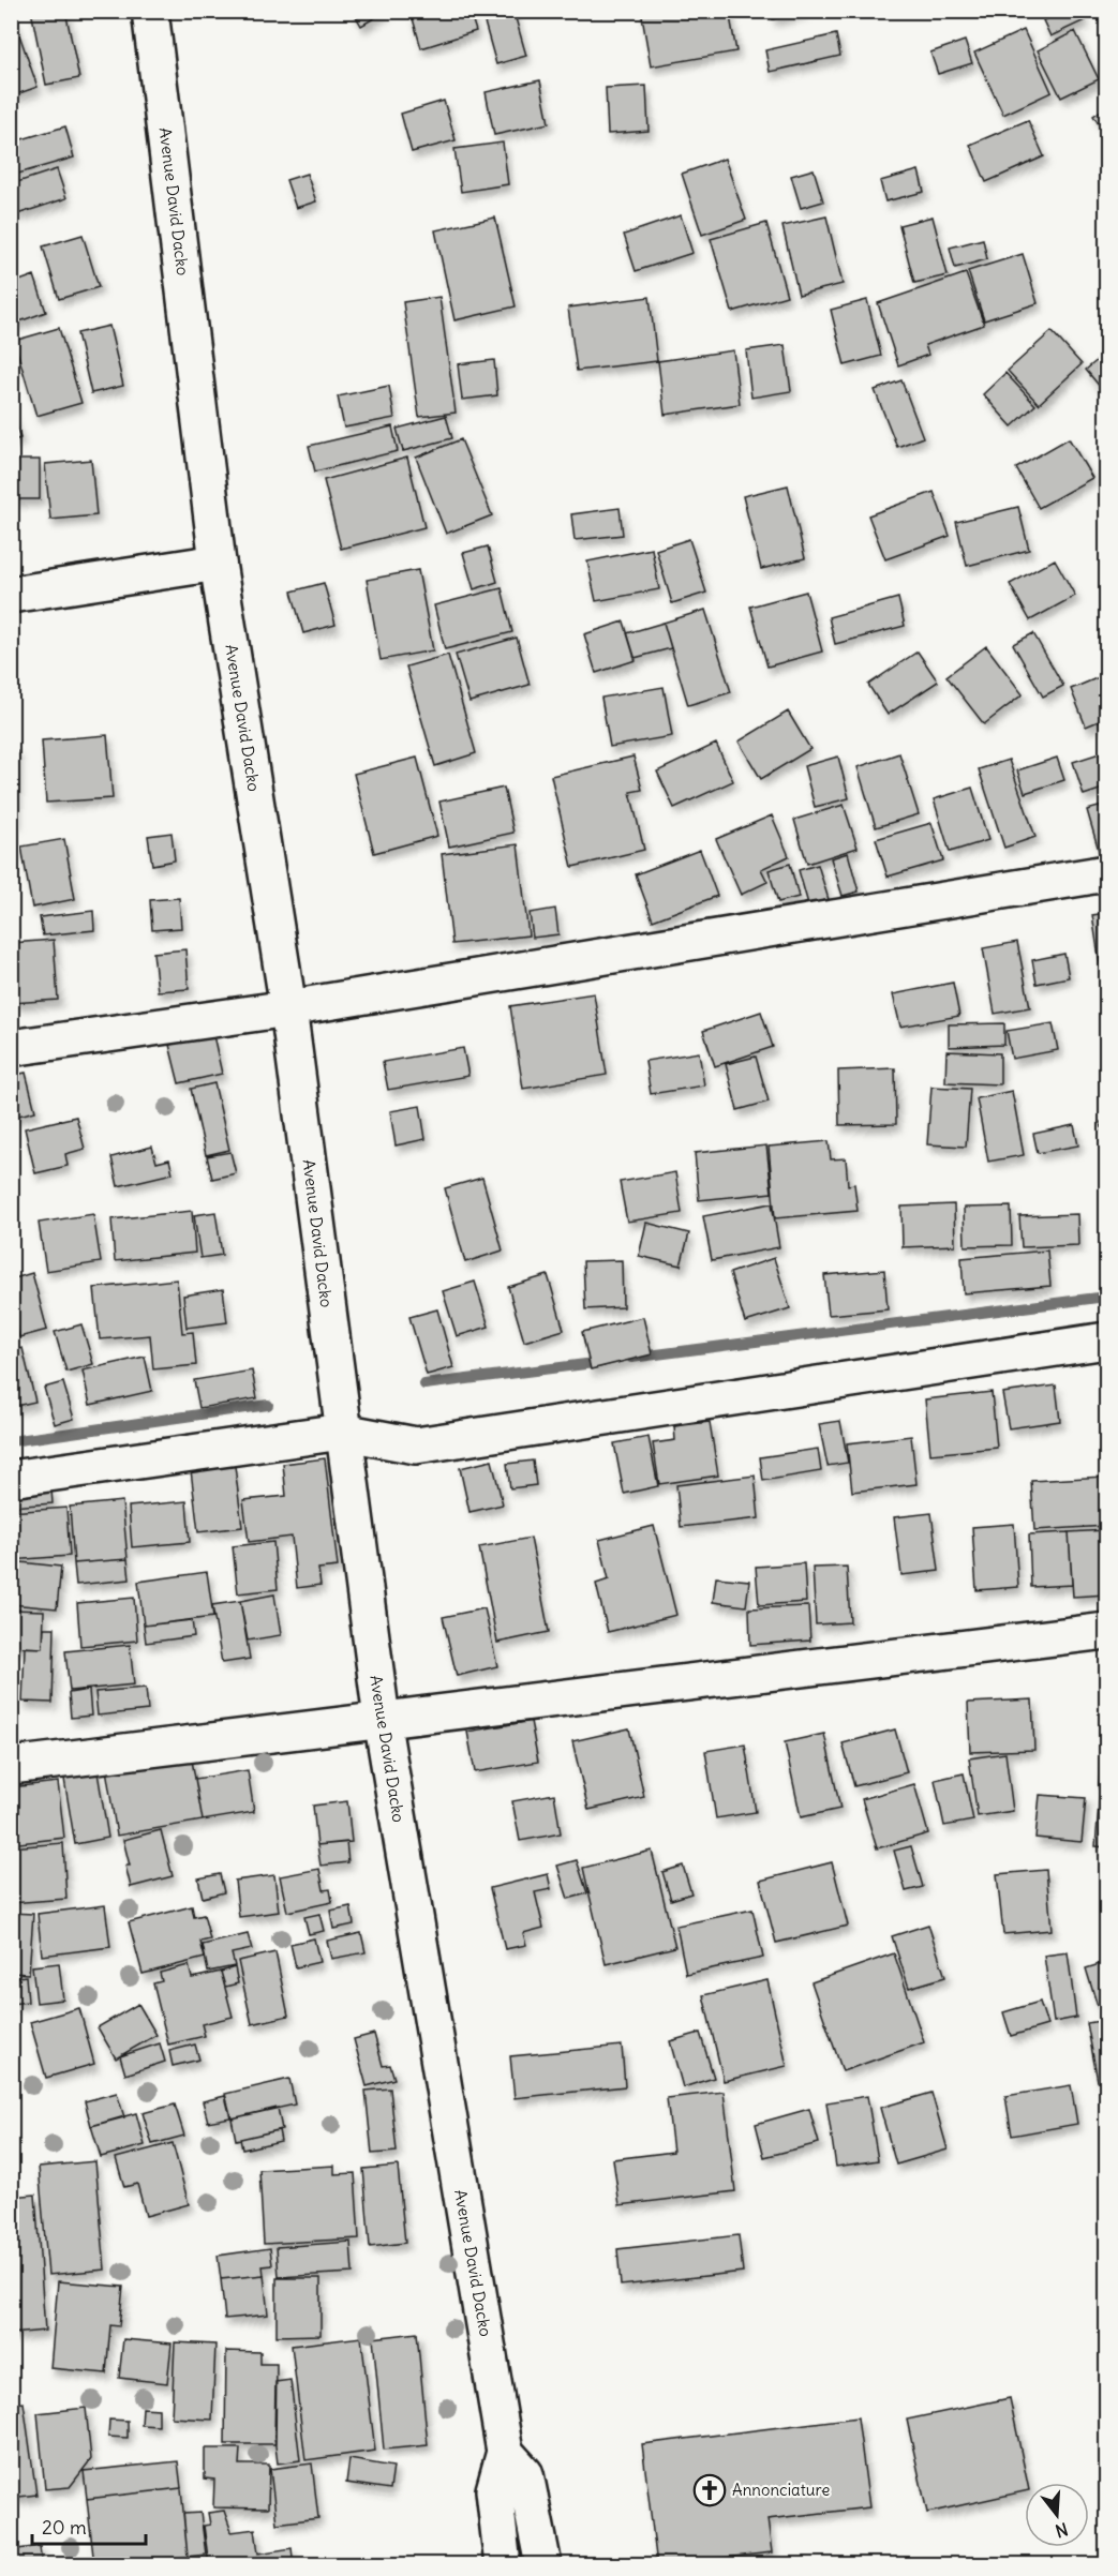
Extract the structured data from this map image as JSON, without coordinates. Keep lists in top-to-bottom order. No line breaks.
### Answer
{"streets":{"street":["Avenue David Dacko"]},"places":{"church":["Annonciature"]},"scale_bar":"20 m","north":"bottom"}
